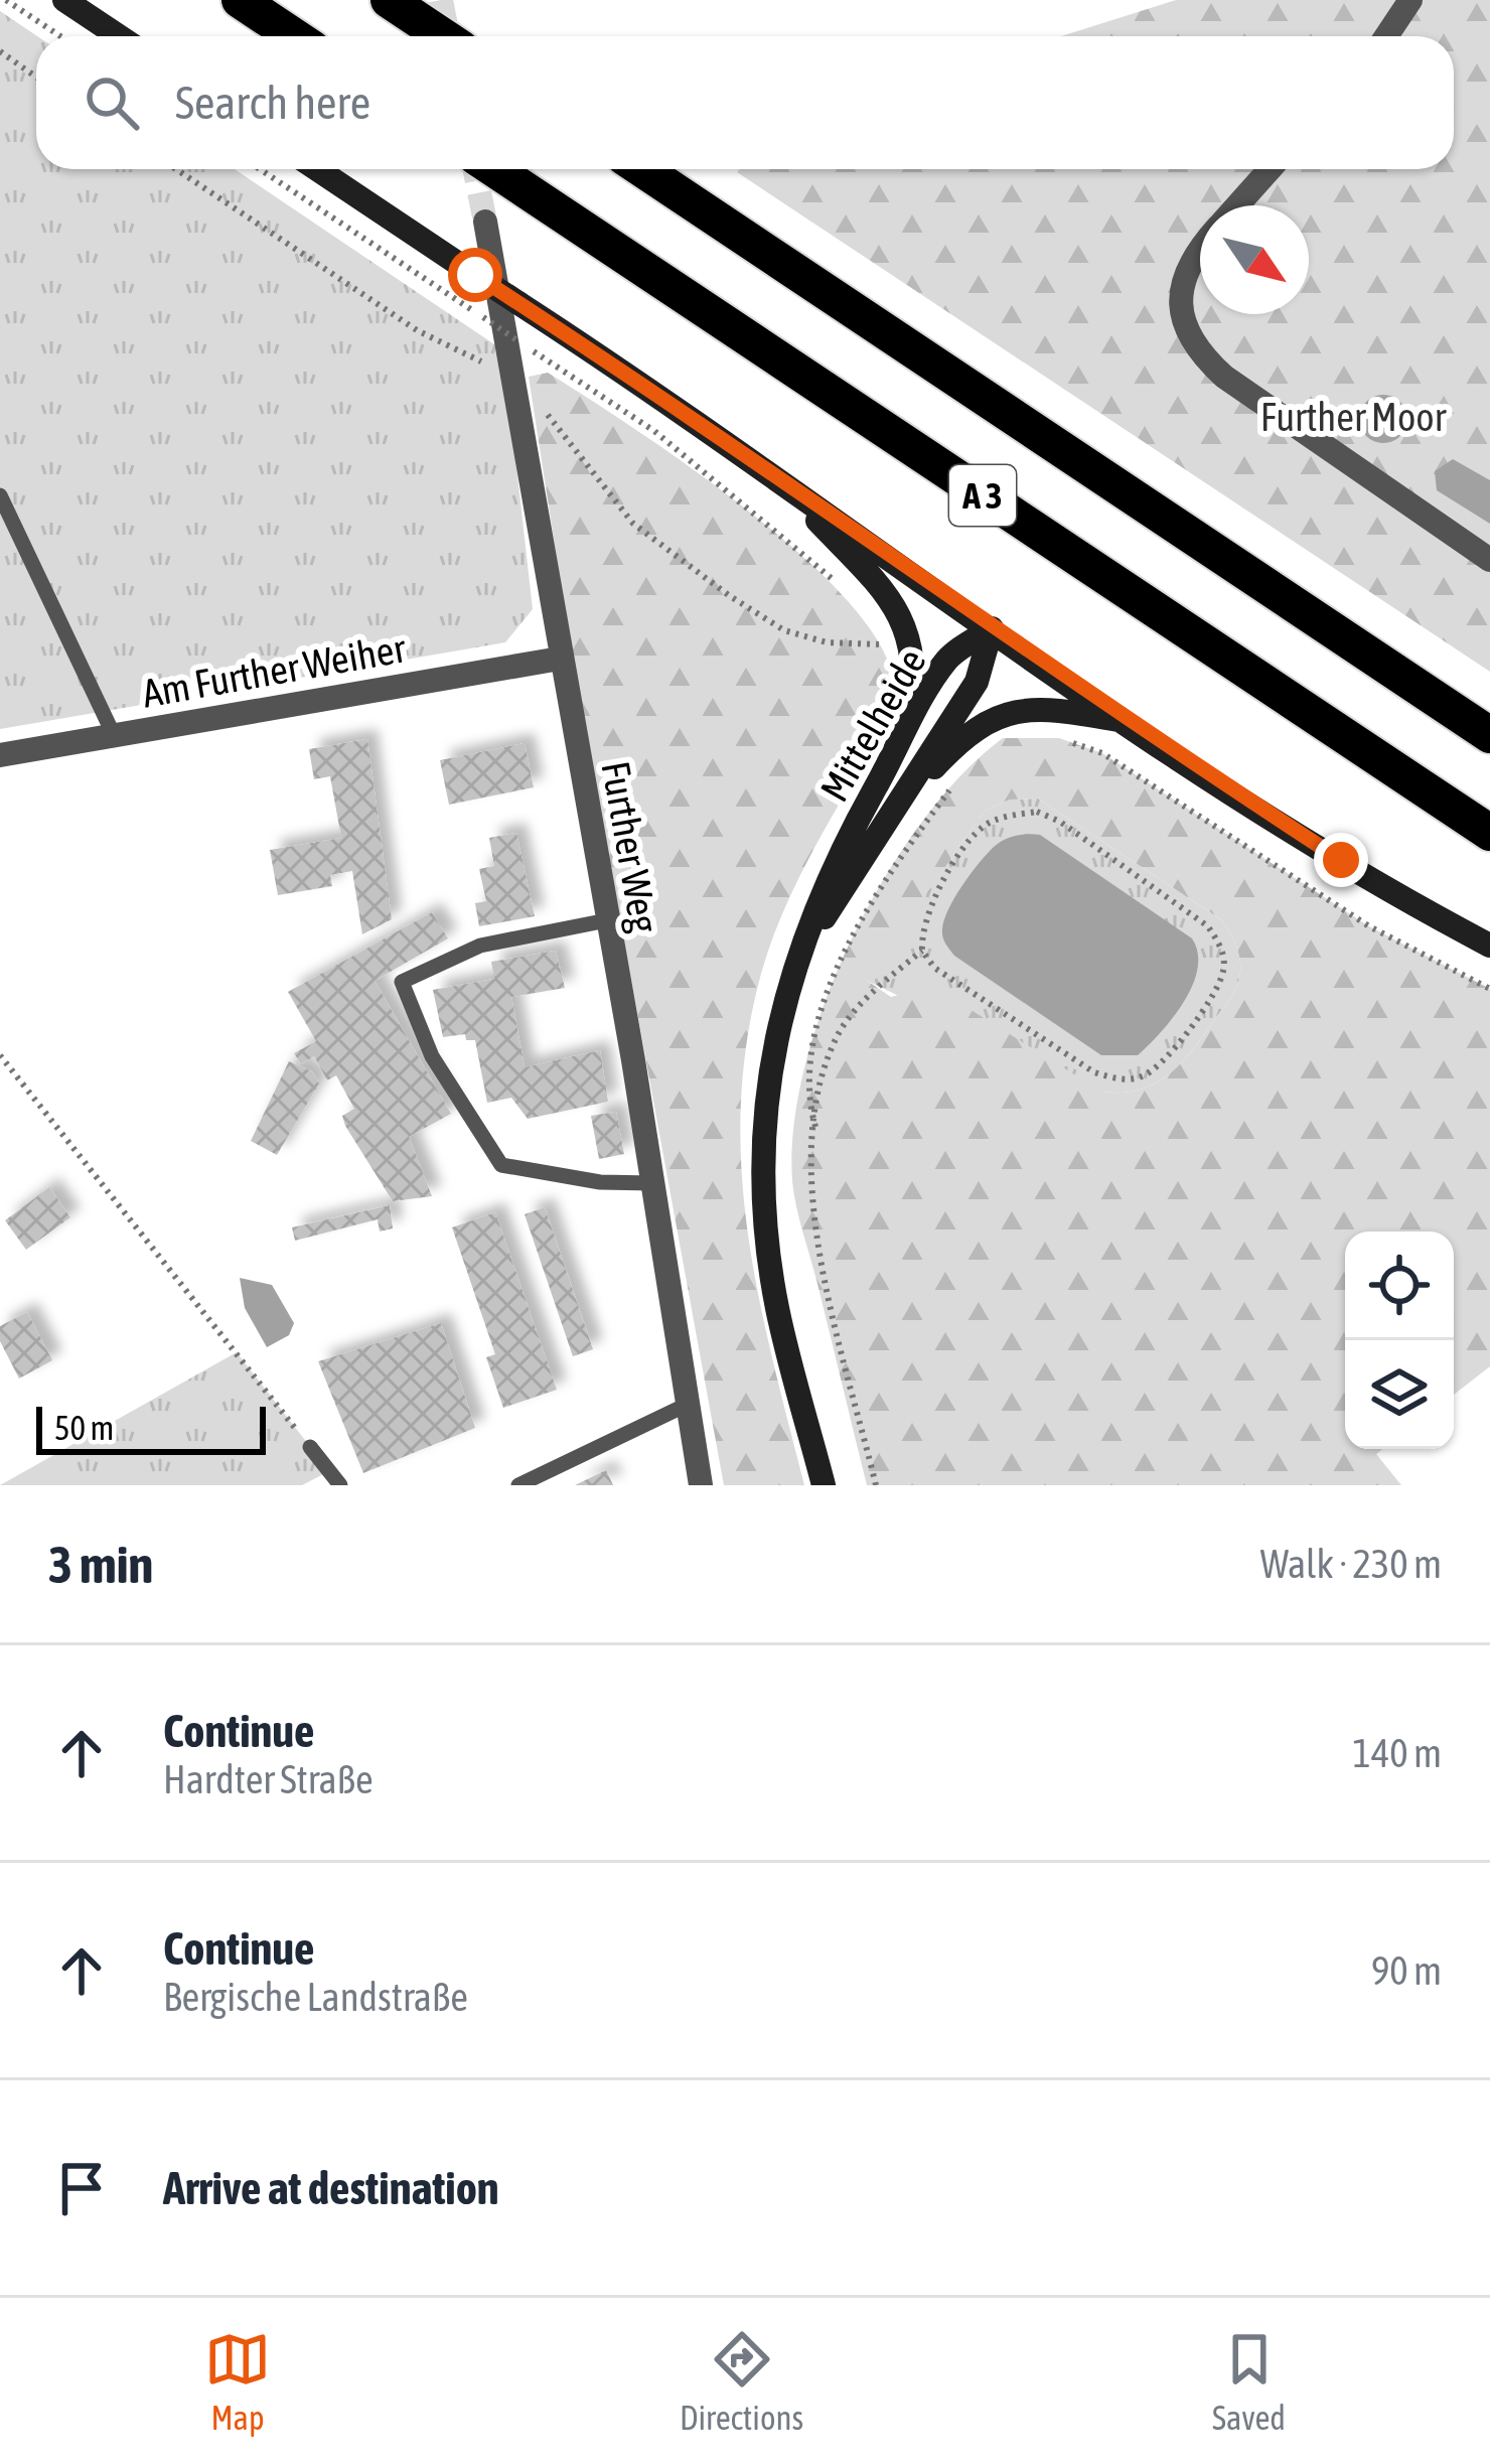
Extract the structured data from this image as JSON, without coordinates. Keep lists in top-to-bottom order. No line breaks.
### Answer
{"streets":{"highway":["A 3"],"main road":["Mittelheide"],"street":["Am Further Weiher","Further Weg"]},"crossings":[["Am Further Weiher","Further Weg"]],"parks":["Further Moor"],"scale_bar":"50 m","north":"bottom right","page":{"search":"Search here","scale":"50 m","heading":["3 min","Walk · 230 m"],"list":[["Continue","Hardter Straße","140 m"],["Continue","Bergische Landstraße","90 m"],"Arrive at destination"],"nav":["Map","Directions","Saved"]}}
